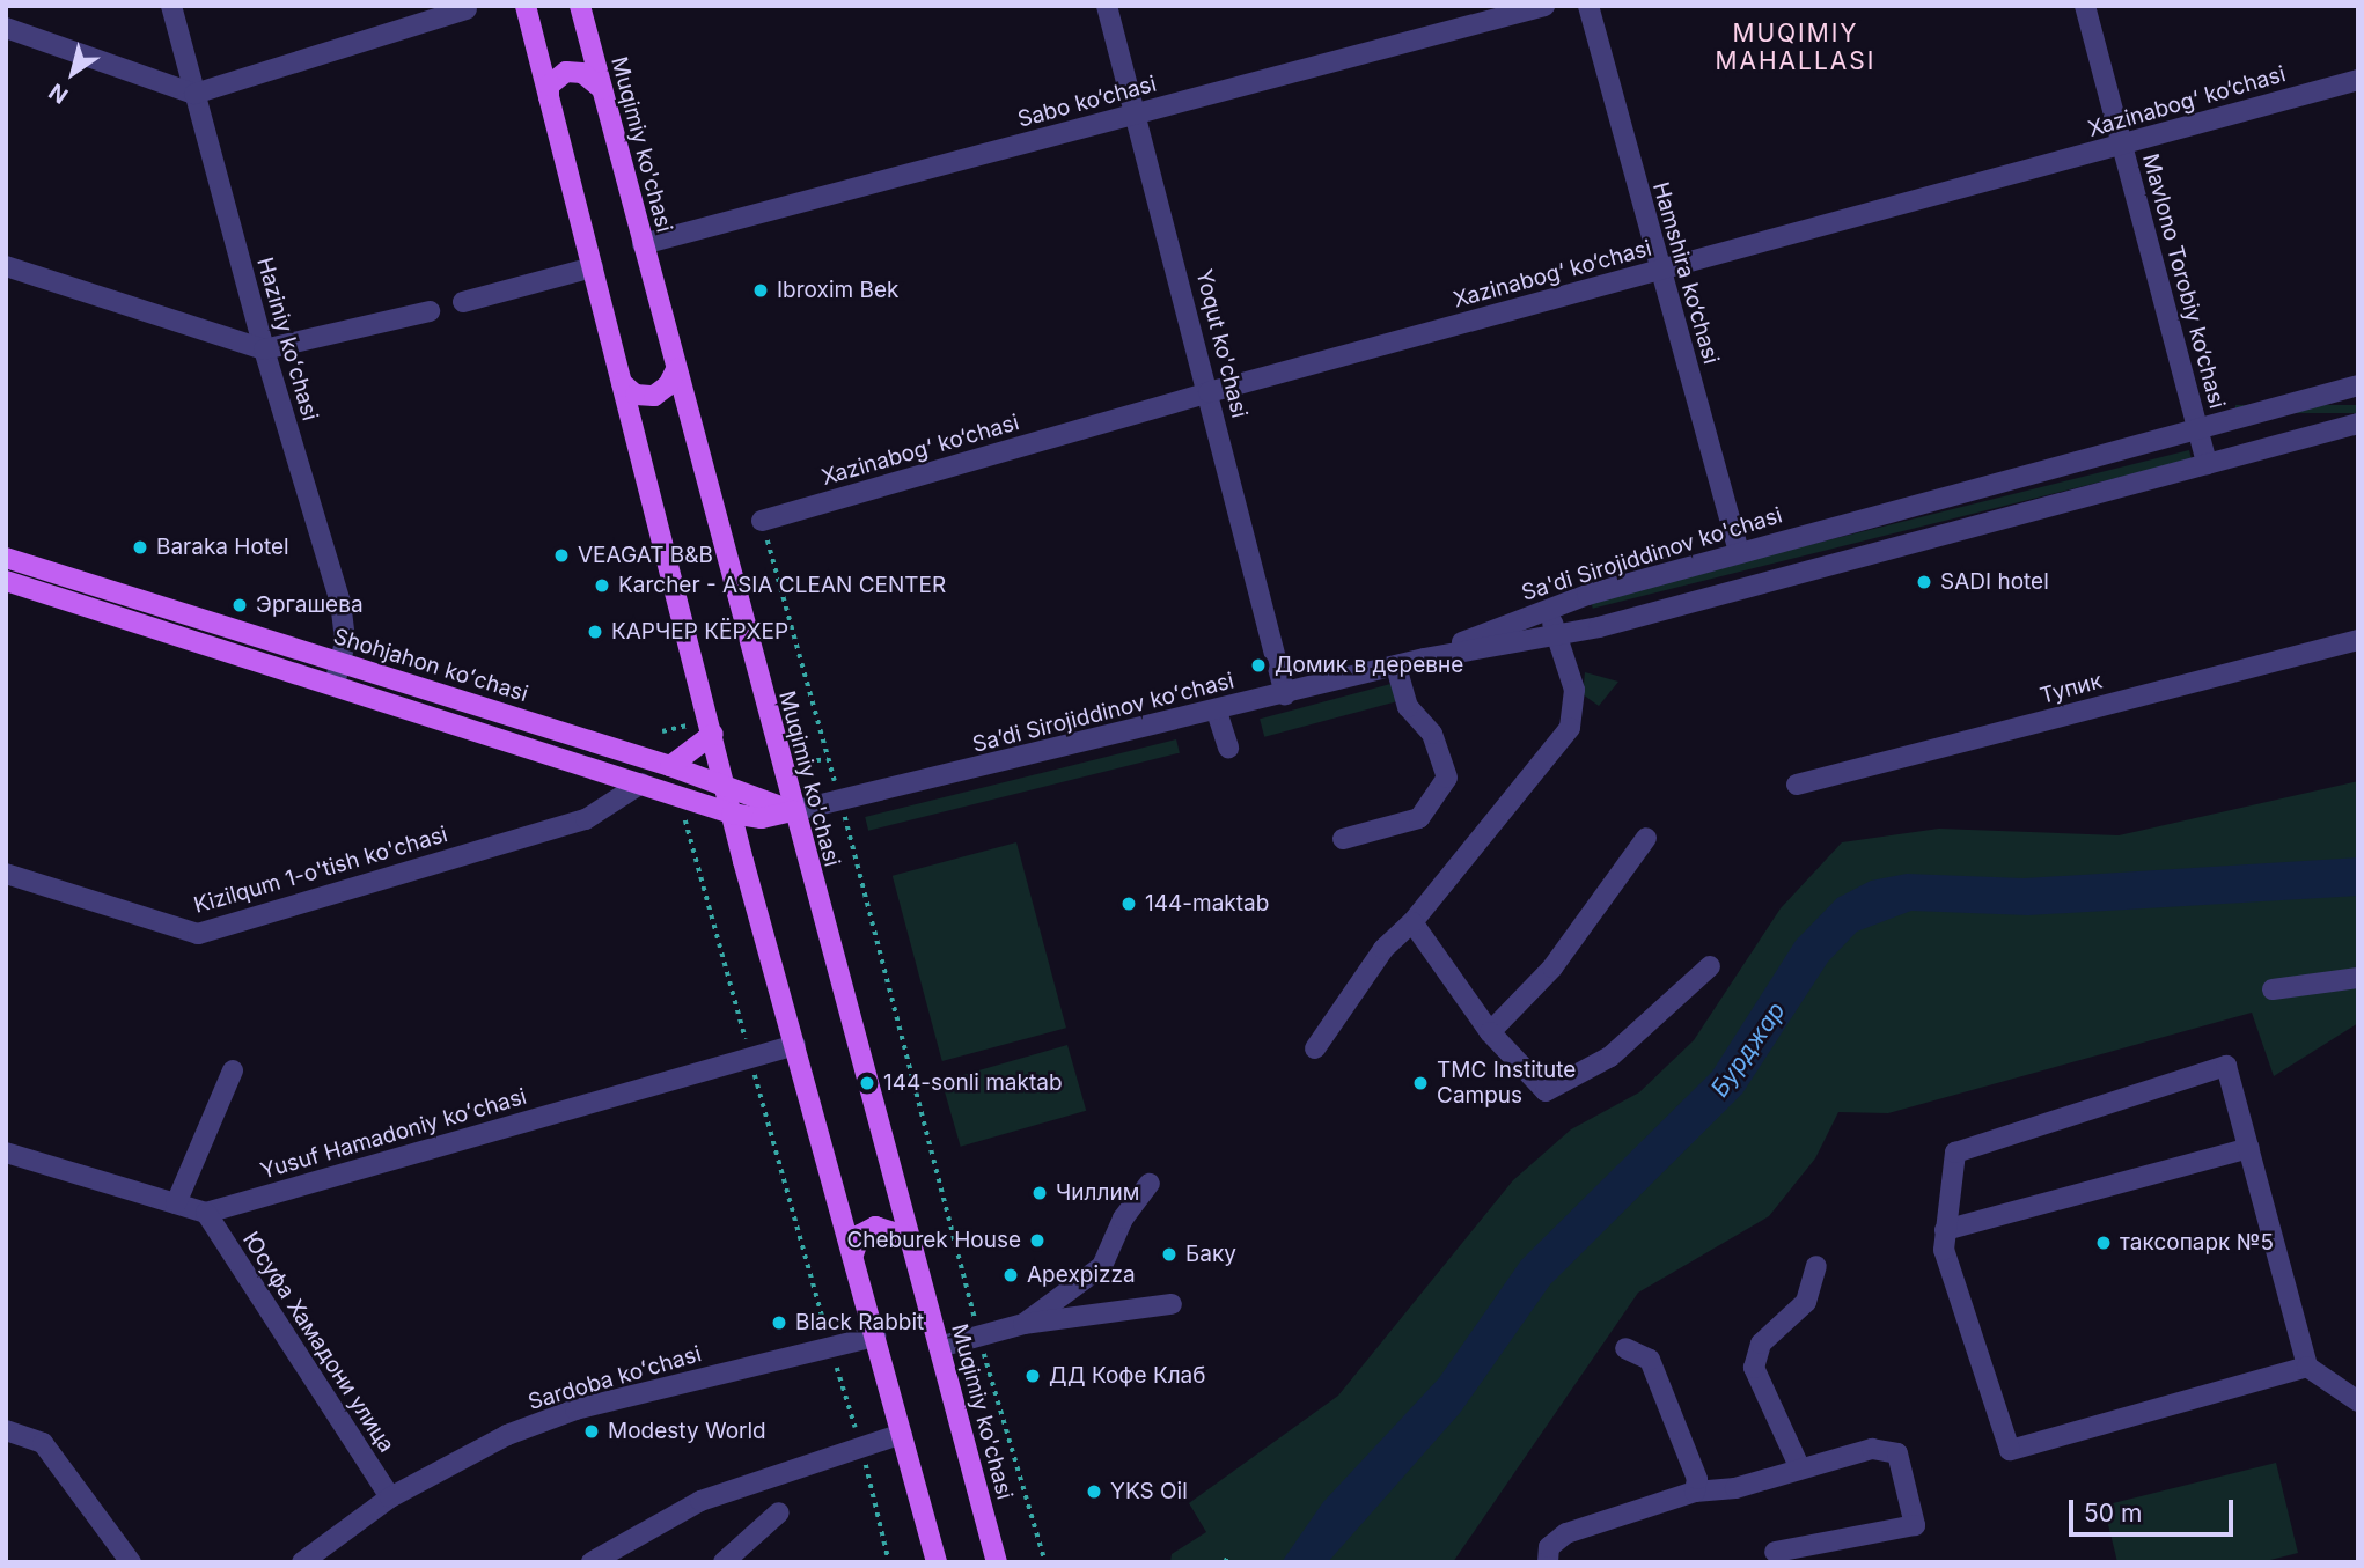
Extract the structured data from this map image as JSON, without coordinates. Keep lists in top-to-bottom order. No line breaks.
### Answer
{"streets":{"main road":["Muqimiy ko'chasi","Shohjahon koʻchasi"],"street":["Sabo ko‘chasi","Xazinabog‘ ko‘chasi","Hamshira ko‘chasi","Mavlono Torobiy ko‘chasi","Haziniy koʻchasi","Yoqut ko'chasi","Sa'di Sirojiddinov ko'chasi","Тупик","Saʼdi Sirojiddinov koʻchasi","Kizilqum 1-o'tish ko'chasi","Yusuf Hamadoniy koʻchasi","Юсуфа Хамадони улица","Sardoba koʻchasi"]},"crossings":[["Sabo ko‘chasi","Muqimiy ko'chasi"],["Sabo ko‘chasi","Yoqut ko'chasi"],["Xazinabog‘ ko‘chasi","Hamshira ko‘chasi"],["Xazinabog‘ ko‘chasi","Mavlono Torobiy ko‘chasi"],["Xazinabog‘ ko‘chasi","Yoqut ko'chasi"],["Muqimiy ko'chasi","Shohjahon koʻchasi"],["Muqimiy ko'chasi","Saʼdi Sirojiddinov koʻchasi"],["Hamshira ko‘chasi","Sa'di Sirojiddinov ko'chasi"],["Mavlono Torobiy ko‘chasi","Sa'di Sirojiddinov ko'chasi"],["Haziniy koʻchasi","Shohjahon koʻchasi"],["Yoqut ko'chasi","Saʼdi Sirojiddinov koʻchasi"],["Sa'di Sirojiddinov ko'chasi","Saʼdi Sirojiddinov koʻchasi"],["Shohjahon koʻchasi","Saʼdi Sirojiddinov koʻchasi"],["Yusuf Hamadoniy koʻchasi","Юсуфа Хамадони улица"],["Юсуфа Хамадони улица","Sardoba koʻchasi"]],"districts":["MUQIMIY MAHALLASI"],"water":["Бурджар"],"places":["Ibroxim Bek","Baraka Hotel","VEAGAT B&B","SADI hotel","Karcher - ASIA CLEAN CENTER","Эргашева","КАРЧЕР КЁРХЕР","Домик в деревне","144-maktab","144-sonli maktab","TMC Institute Campus","Чиллим","Cheburek House","таксопарк №5","Баку","Apexpizza","Black Rabbit","ДД Кофе Клаб","Modesty World","YKS Oil"],"scale_bar":"50 m","north":"bottom left"}
